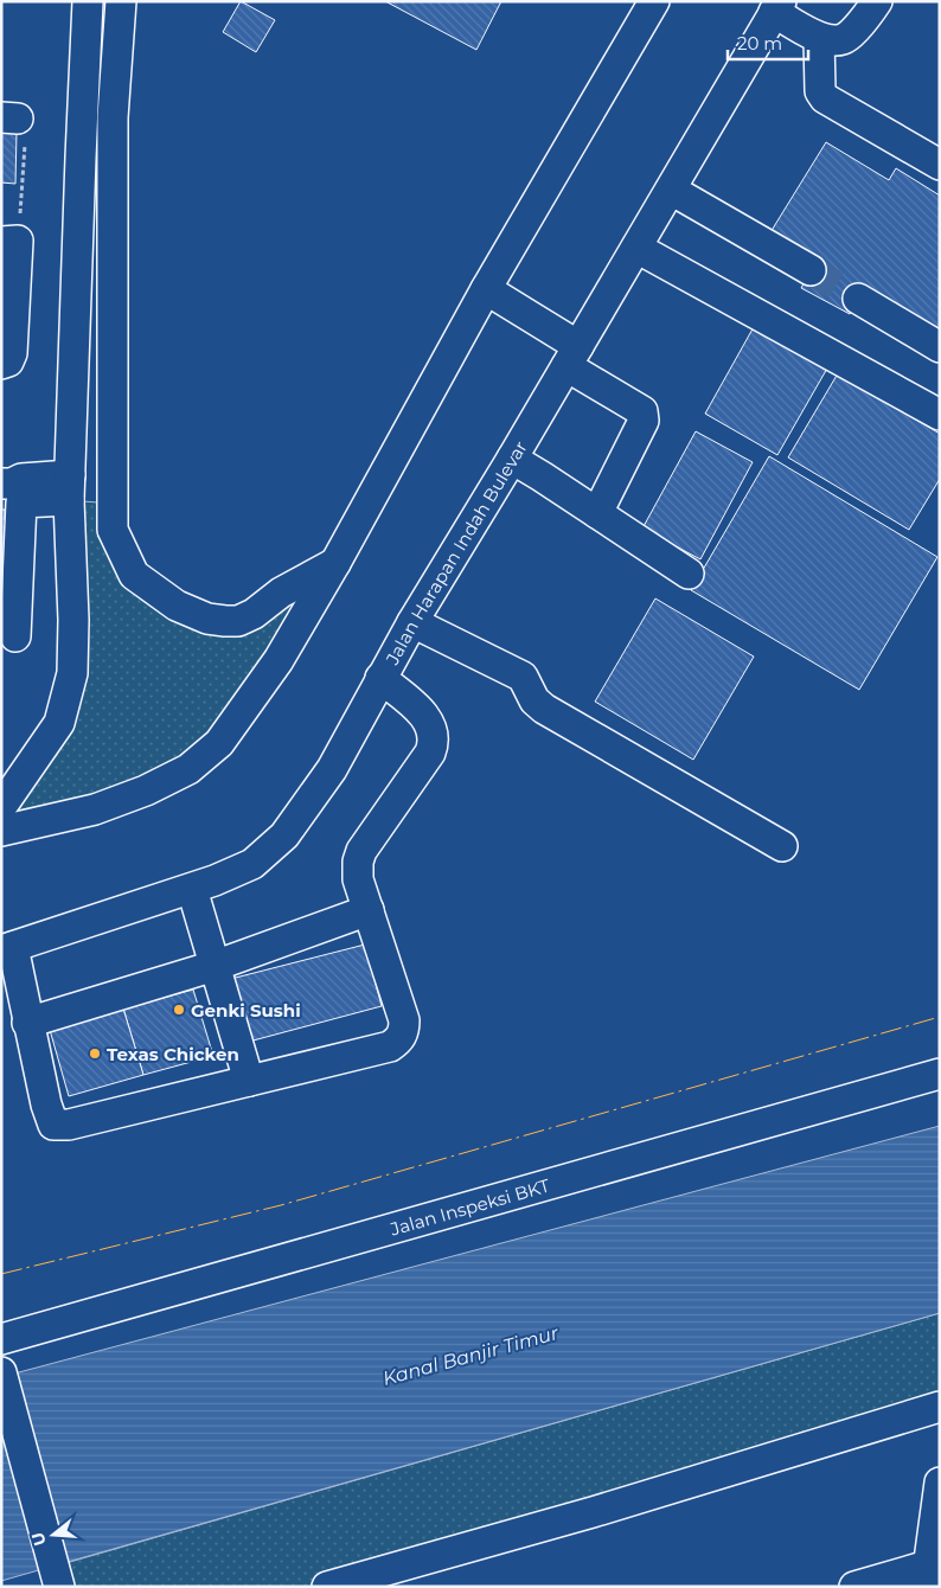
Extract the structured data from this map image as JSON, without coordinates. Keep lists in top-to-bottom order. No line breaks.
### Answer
{"streets":{"street":["Jalan Harapan Indah Bulevar","Jalan Inspeksi BKT"]},"water":["Kanal Banjir Timur"],"places":["Genki Sushi","Texas Chicken"],"scale_bar":"20 m","north":"left"}
